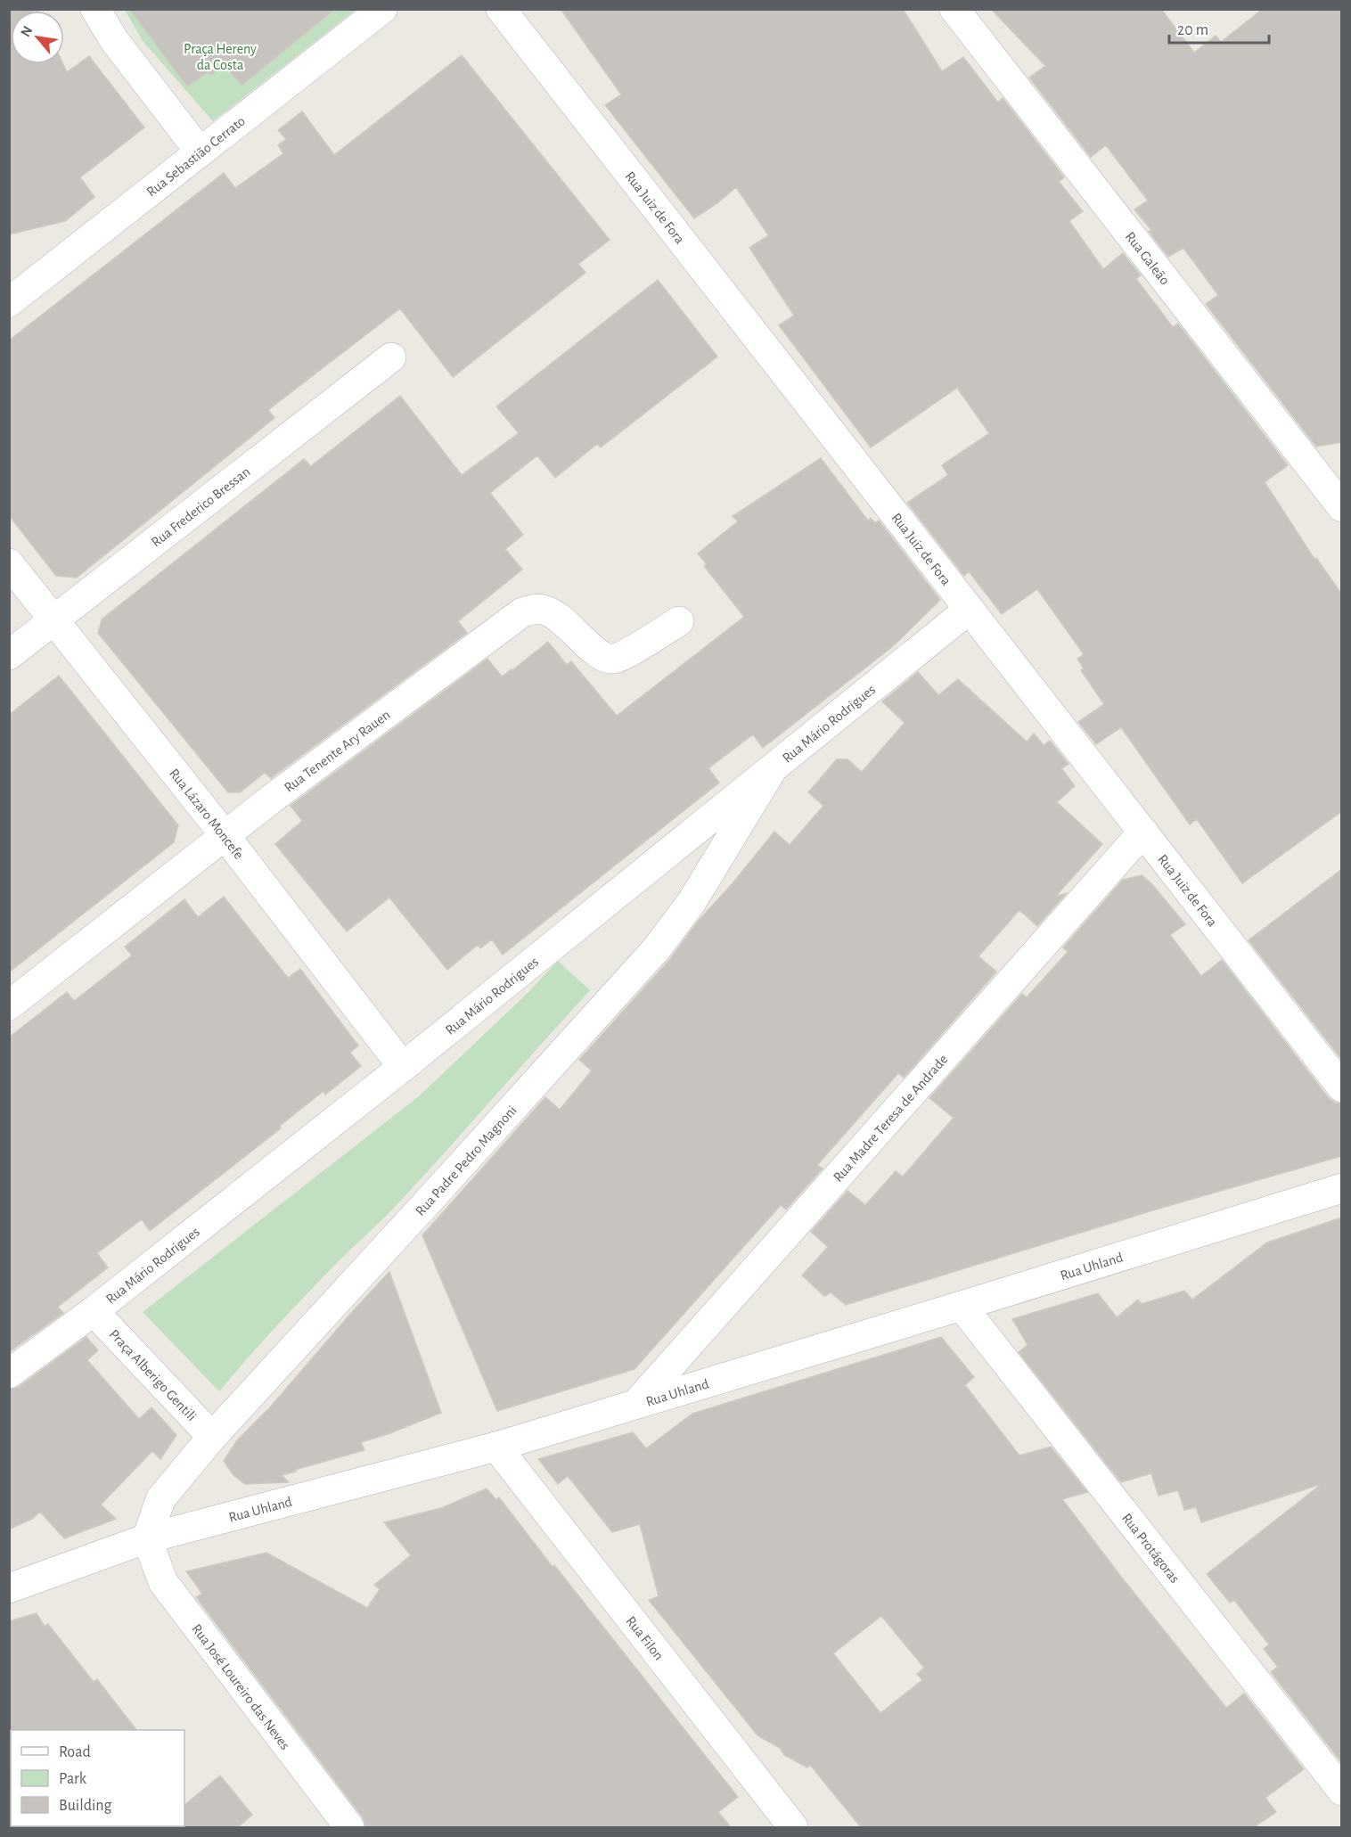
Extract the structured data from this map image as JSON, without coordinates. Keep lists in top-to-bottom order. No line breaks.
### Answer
{"streets":{"street":["Rua Sebastião Cerrato","Rua Juiz de Fora","Rua Galeão","Rua Frederico Bressan","Rua Mário Rodrigues","Rua Tenente Ary Rauen","Rua Lázaro Moncefe","Rua Madre Teresa de Andrade","Rua Padre Pedro Magnoni","Rua Uhland","Praça Alberigo Gentili","Rua Protágoras","Rua Filon","Rua José Loureiro das Neves"]},"crossings":[["Rua Juiz de Fora","Rua Mário Rodrigues"],["Rua Juiz de Fora","Rua Madre Teresa de Andrade"],["Rua Frederico Bressan","Rua Lázaro Moncefe"],["Rua Mário Rodrigues","Rua Lázaro Moncefe"],["Rua Mário Rodrigues","Rua Padre Pedro Magnoni"],["Rua Mário Rodrigues","Praça Alberigo Gentili"],["Rua Tenente Ary Rauen","Rua Lázaro Moncefe"],["Rua Madre Teresa de Andrade","Rua Uhland"],["Rua Padre Pedro Magnoni","Rua Uhland"],["Rua Padre Pedro Magnoni","Praça Alberigo Gentili"],["Rua Padre Pedro Magnoni","Rua José Loureiro das Neves"],["Rua Uhland","Rua Protágoras"],["Rua Uhland","Rua Filon"],["Rua Uhland","Rua José Loureiro das Neves"]],"parks":["Praça Hereny da Costa"],"legend":["Road","Park","Building"],"scale_bar":"20 m","north":"top left"}
